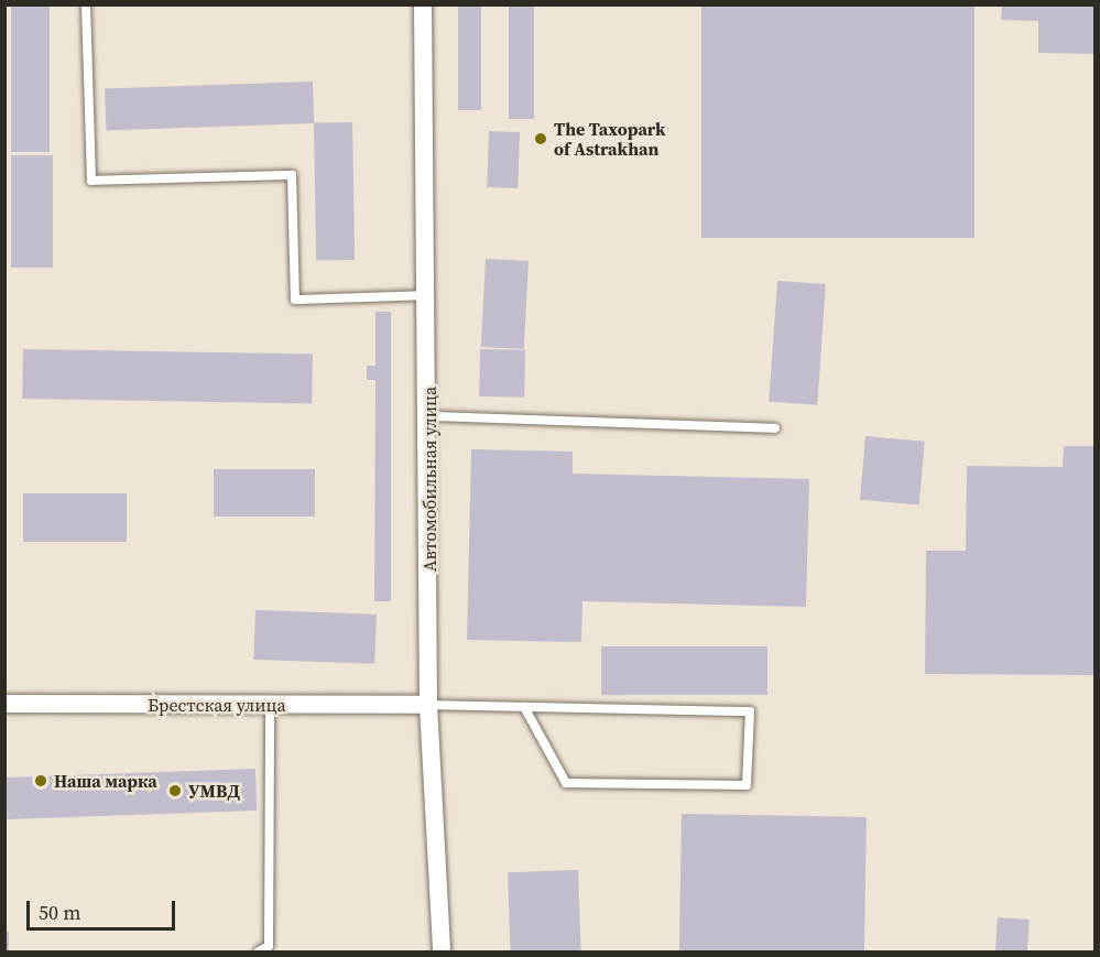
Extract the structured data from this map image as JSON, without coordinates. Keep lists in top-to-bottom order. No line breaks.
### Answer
{"streets":{"street":["Автомобильная улица","Брестская улица"]},"crossings":[["Автомобильная улица","Брестская улица"]],"places":["The Taxopark of Astrakhan","Наша марка","УМВД"],"scale_bar":"50 m"}
